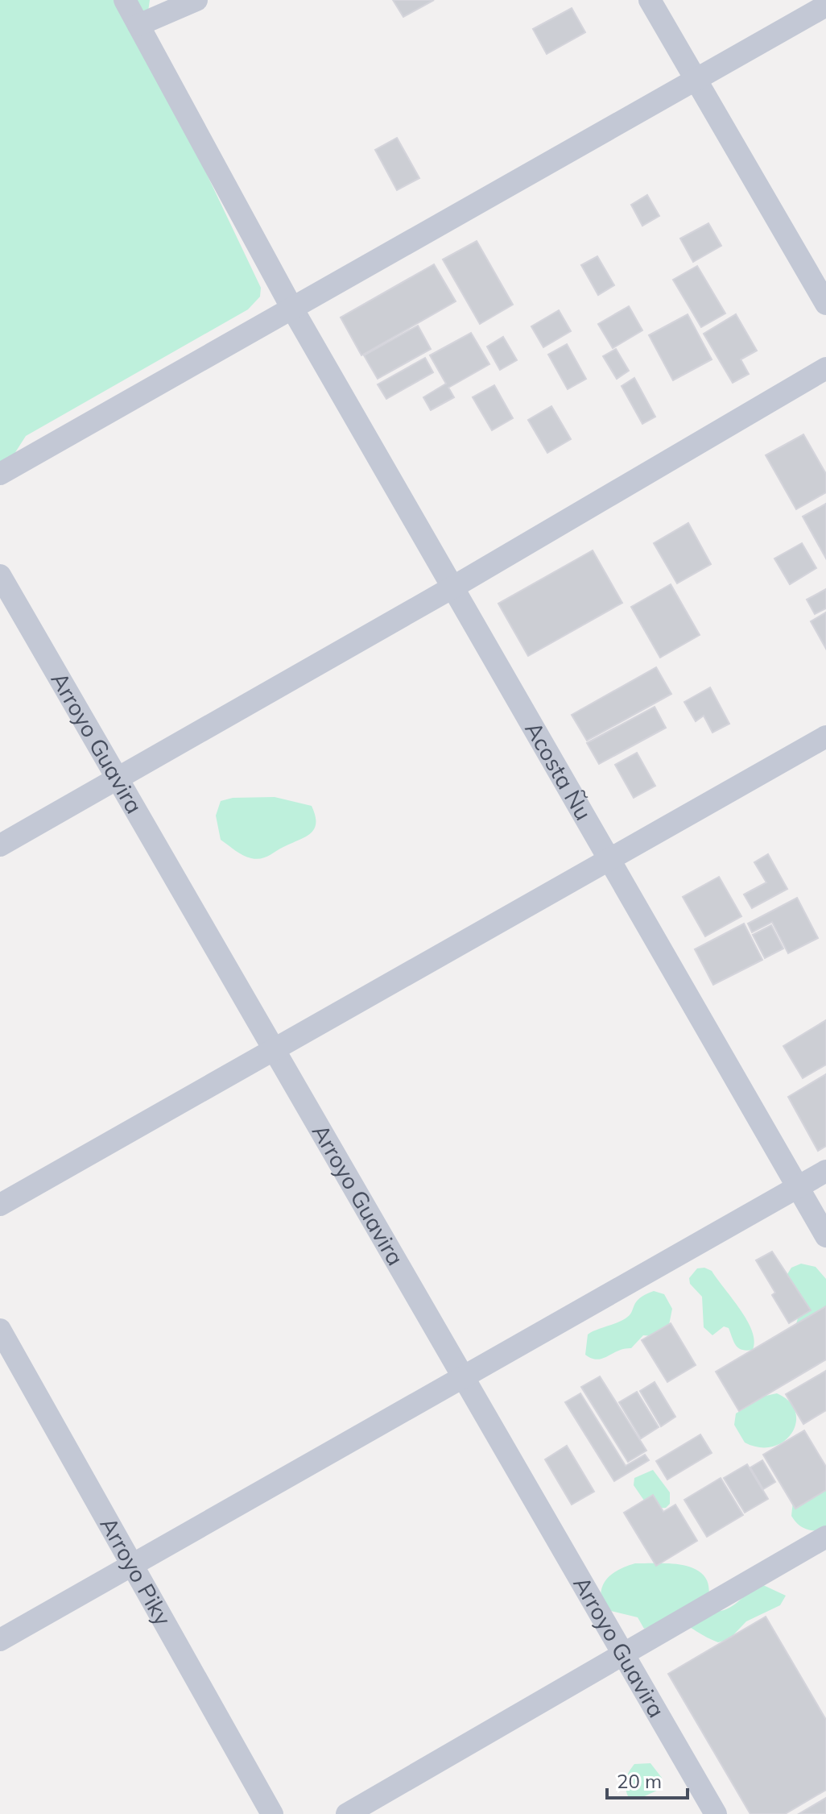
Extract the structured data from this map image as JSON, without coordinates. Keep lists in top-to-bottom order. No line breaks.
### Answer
{"streets":{"street":["Arroyo Guavira","Acosta Ñu","Arroyo Piky"]},"scale_bar":"20 m"}
